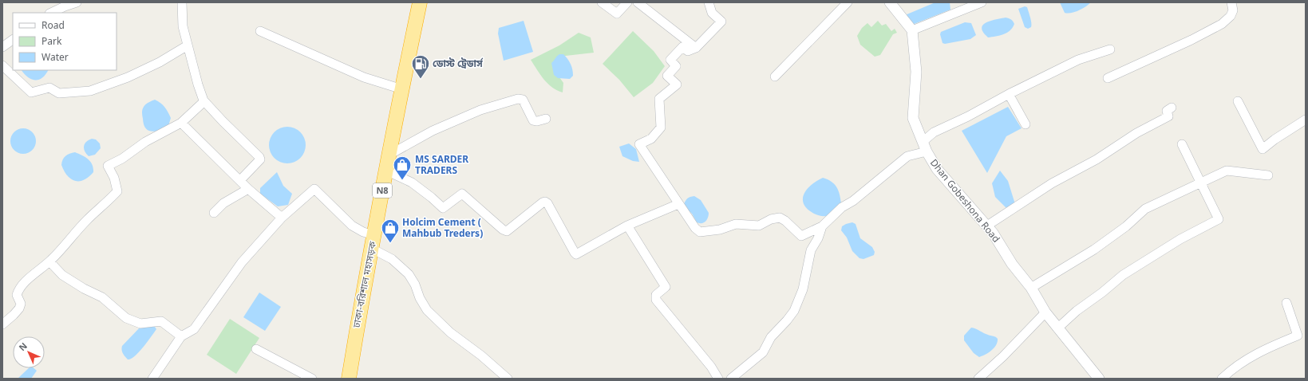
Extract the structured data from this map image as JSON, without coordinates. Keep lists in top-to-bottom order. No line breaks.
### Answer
{"streets":{"highway":["N8","ঢাকা-বরিশাল মহাসড়ক"],"street":["Dhan Gobeshona Road"]},"places":{"fuel station":["ডোস্ট ট্রেডার্স"],"shop":["MS SARDER TRADERS","Holcim Cement ( Mahbub Treders)"]},"legend":["Road","Park","Water"],"north":"top left"}
